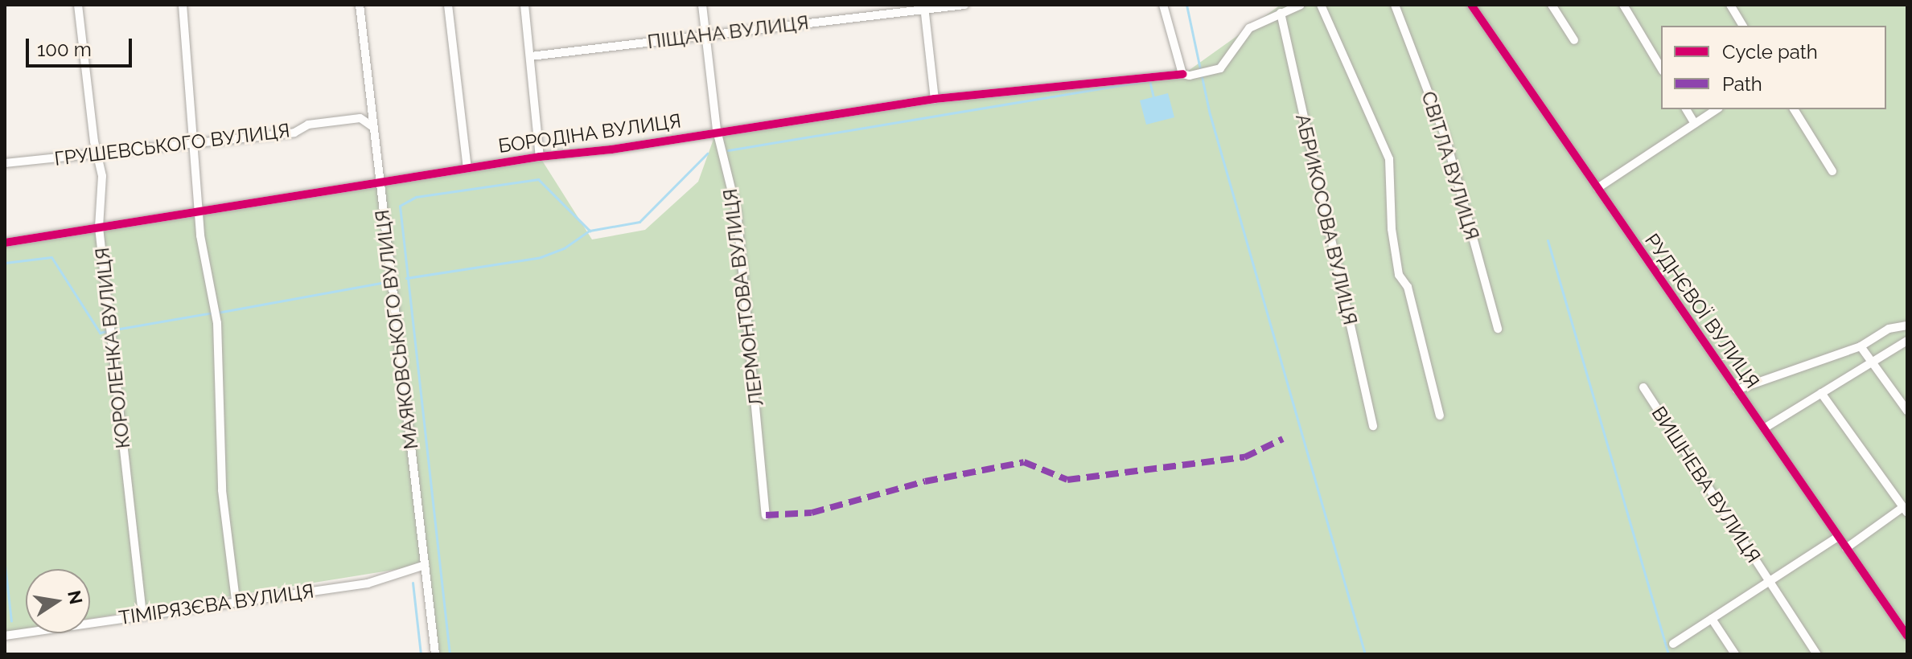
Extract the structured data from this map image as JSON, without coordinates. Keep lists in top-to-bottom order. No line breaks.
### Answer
{"streets":{"street":["ПІЩАНА ВУЛИЦЯ","БОРОДІНА ВУЛИЦЯ","ГРУШЕВСЬКОГО ВУЛИЦЯ","СВІТЛА ВУЛИЦЯ","АБРИКОСОВА ВУЛИЦЯ","ЛЕРМОНТОВА ВУЛИЦЯ","РУДНЄВОЇ ВУЛИЦЯ","МАЯКОВСЬКОГО ВУЛИЦЯ","КОРОЛЕНКА ВУЛИЦЯ","ВИШНЕВА ВУЛИЦЯ","ТІМІРЯЗЄВА ВУЛИЦЯ"]},"crossings":[["ПІЩАНА ВУЛИЦЯ","ЛЕРМОНТОВА ВУЛИЦЯ"],["БОРОДІНА ВУЛИЦЯ","ЛЕРМОНТОВА ВУЛИЦЯ"],["БОРОДІНА ВУЛИЦЯ","МАЯКОВСЬКОГО ВУЛИЦЯ"],["БОРОДІНА ВУЛИЦЯ","КОРОЛЕНКА ВУЛИЦЯ"],["ГРУШЕВСЬКОГО ВУЛИЦЯ","МАЯКОВСЬКОГО ВУЛИЦЯ"],["ГРУШЕВСЬКОГО ВУЛИЦЯ","КОРОЛЕНКА ВУЛИЦЯ"],["МАЯКОВСЬКОГО ВУЛИЦЯ","ТІМІРЯЗЄВА ВУЛИЦЯ"],["КОРОЛЕНКА ВУЛИЦЯ","ТІМІРЯЗЄВА ВУЛИЦЯ"]],"legend":["Cycle path","Path"],"scale_bar":"100 m","north":"right"}
